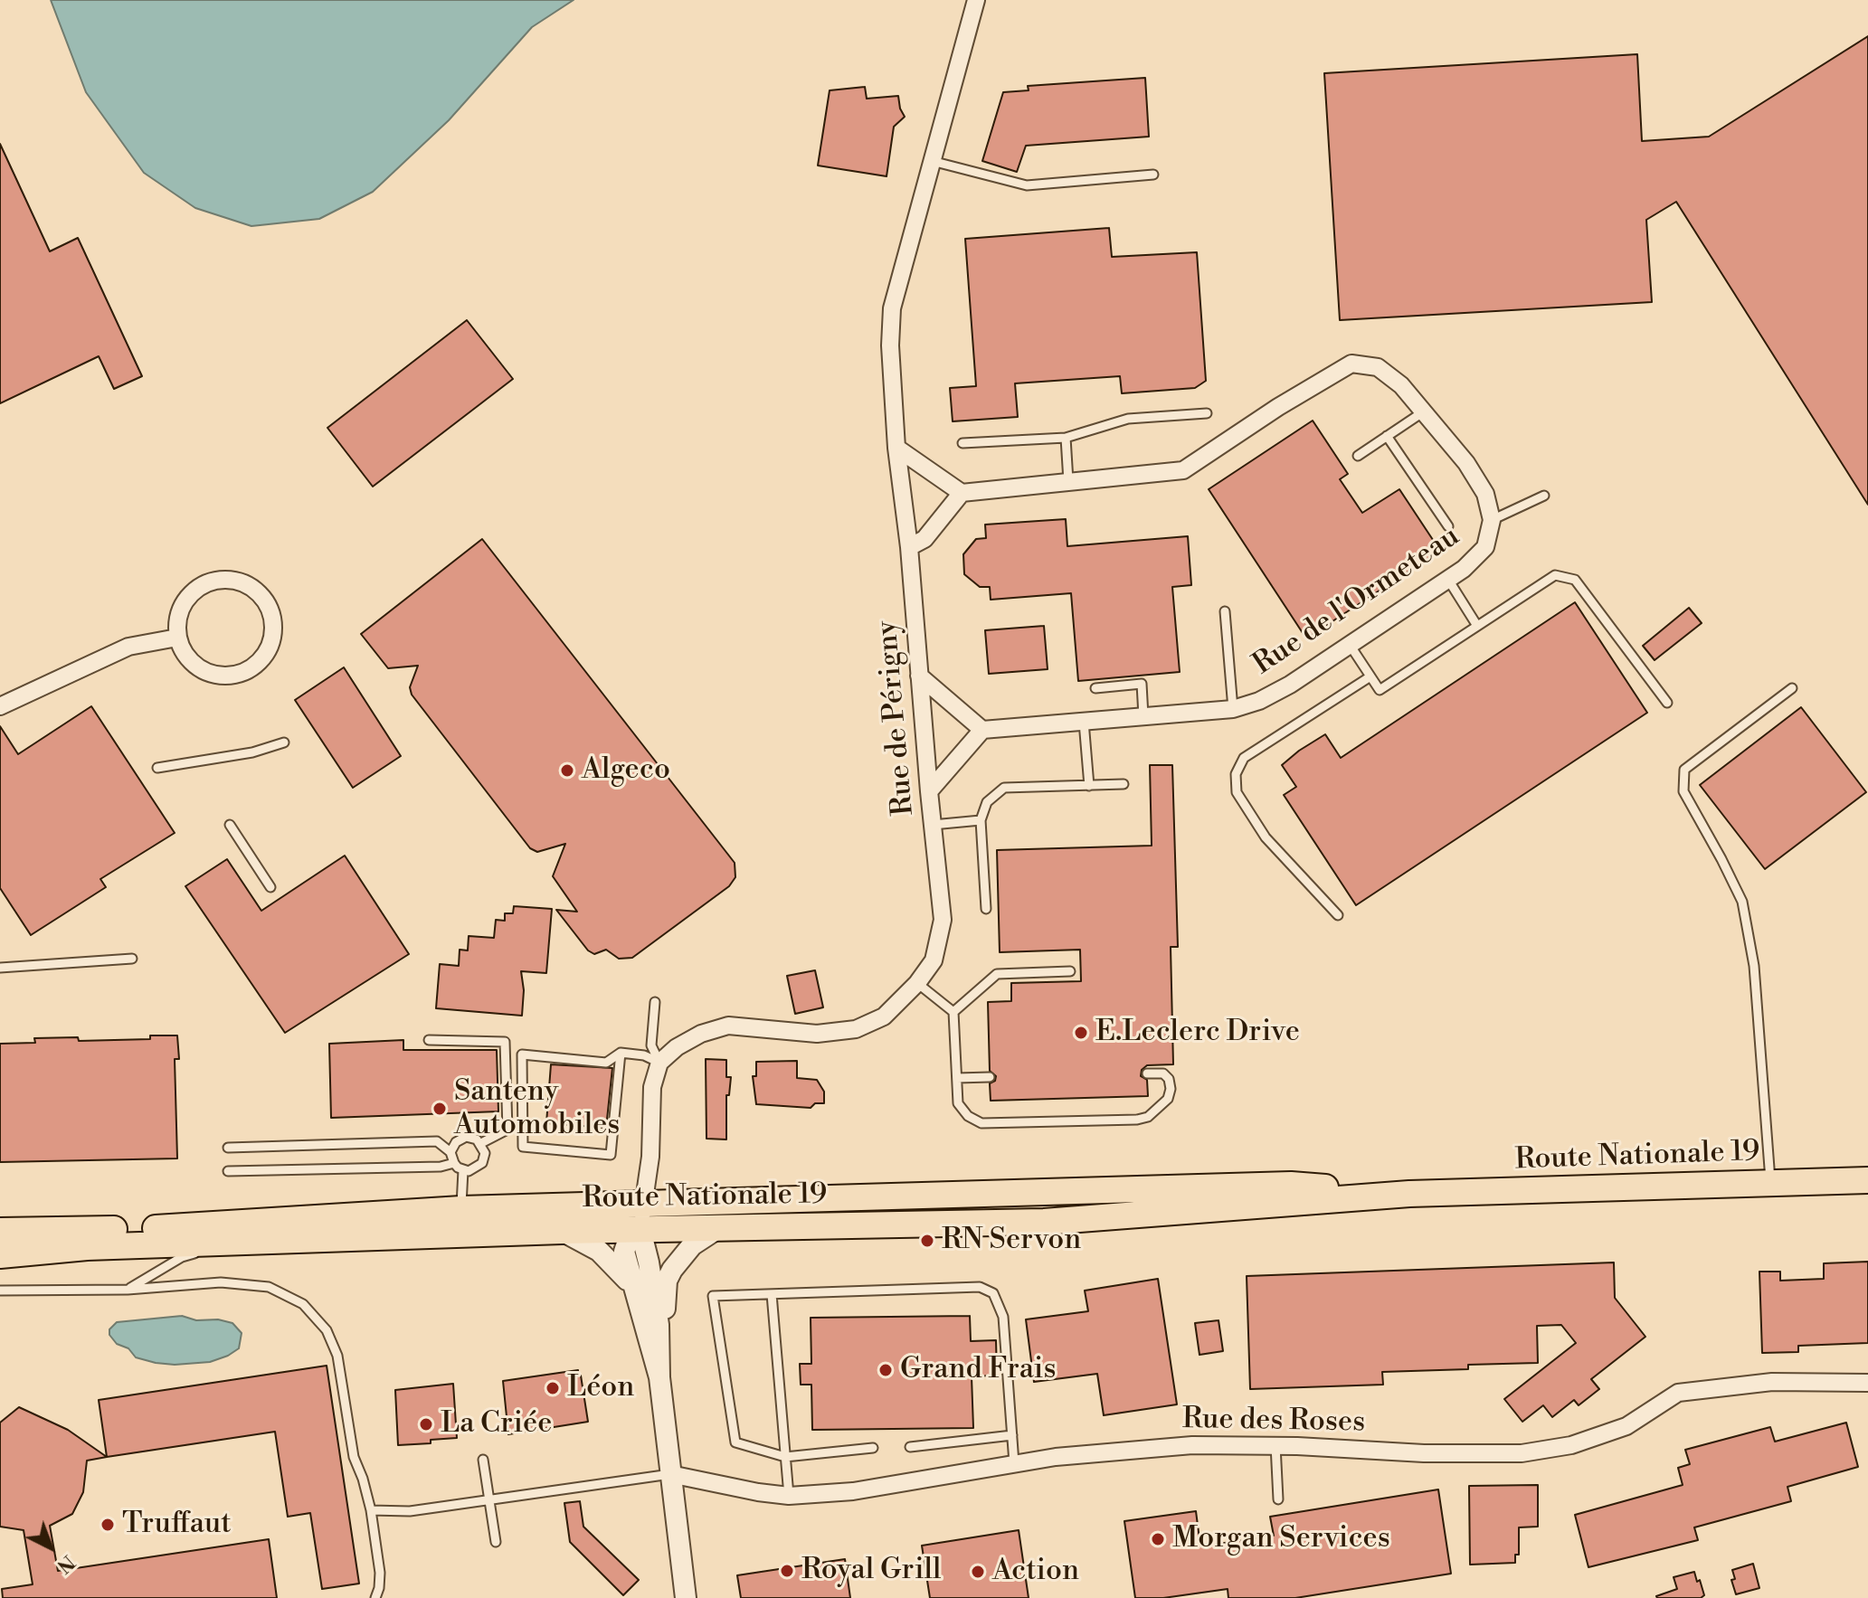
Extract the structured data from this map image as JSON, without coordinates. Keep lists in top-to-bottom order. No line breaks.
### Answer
{"streets":{"main road":["Route Nationale 19"],"street":["Rue de l'Ormeteau","Rue de Périgny","Rue des Roses"]},"places":["Algeco","E.Leclerc Drive","Santeny Automobiles","RN Servon","Grand Frais","Léon","La Criée","Truffaut","Morgan Services","Royal Grill","Action"],"north":"bottom right"}
